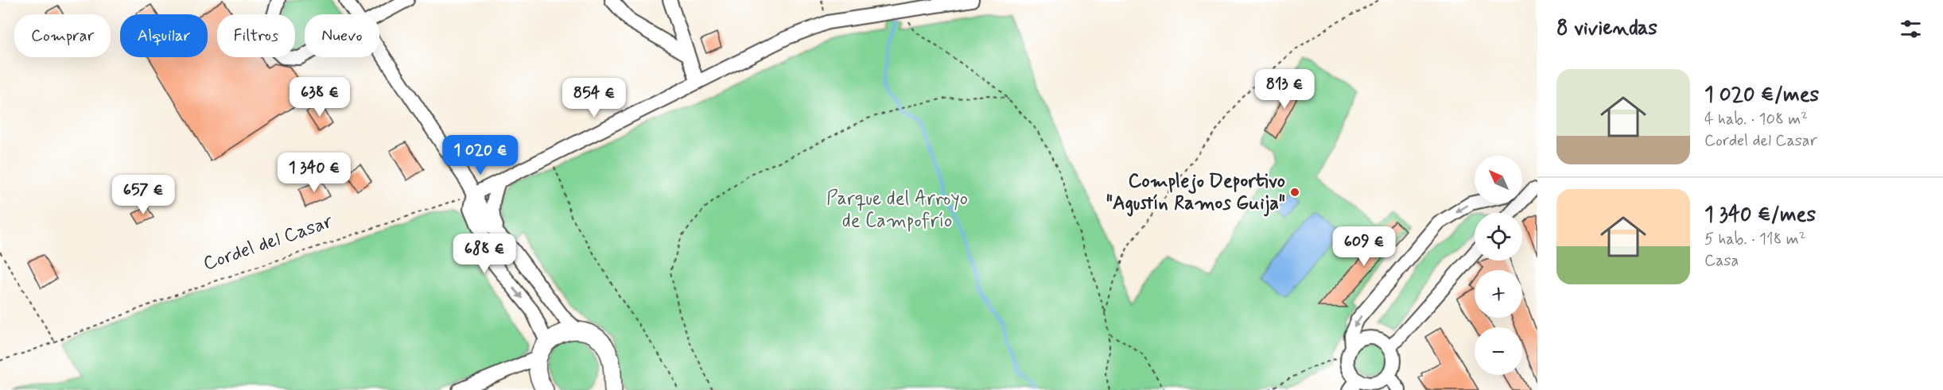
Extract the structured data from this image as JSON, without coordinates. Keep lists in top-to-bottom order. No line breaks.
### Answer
{"streets":{"path":["Cordel del Casar"]},"parks":["Parque del Arroyo de Campofrío"],"places":["Complejo Deportivo \"Agustín Ramos Guija\""],"north":"top left","page":{"heading":"8 viviendas","chip":["Comprar","Alquilar","Filtros","Nuevo"],"list":[{"name":"1 020 €/mes","note":"4 hab. · 108 m² · Cordel del Casar"},{"name":"1 340 €/mes","note":"5 hab. · 118 m² · Casa"}],"price":["813 €","638 €","854 €","1 020 €","1 340 €","657 €","609 €","688 €"],"map_buttons":["+","−"]}}
